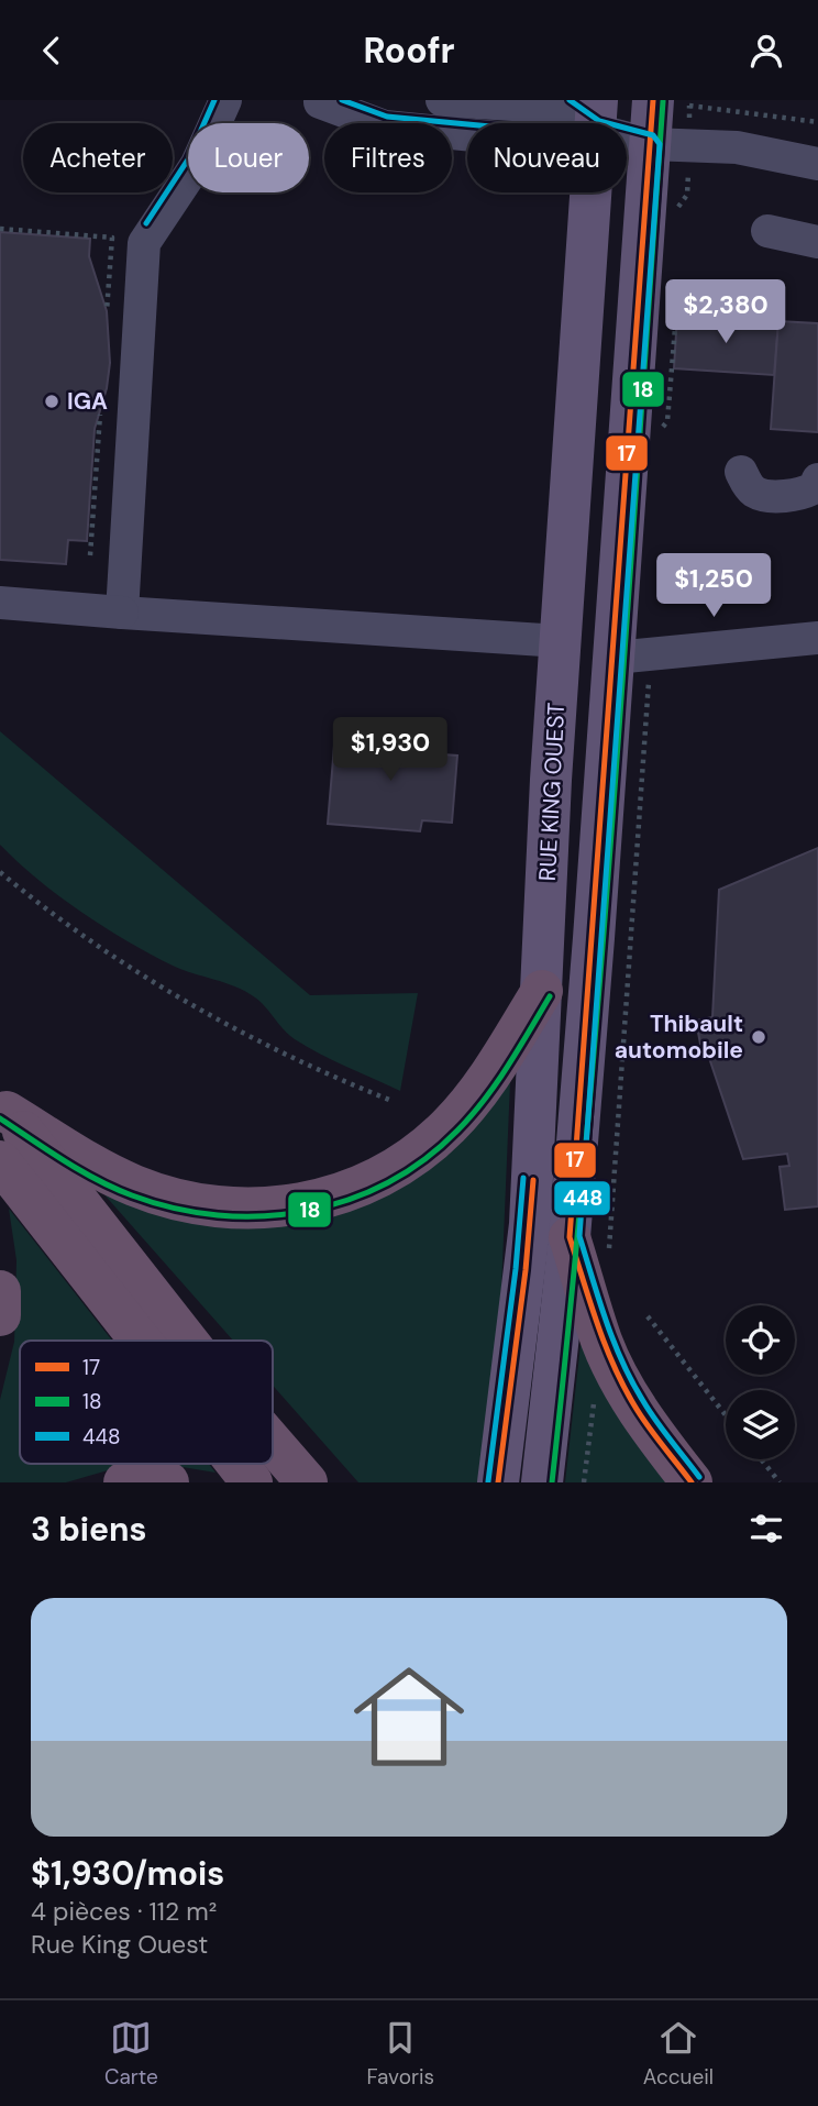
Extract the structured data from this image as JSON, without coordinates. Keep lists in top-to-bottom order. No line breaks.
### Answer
{"streets":{"main road":["RUE KING OUEST"]},"places":["IGA","Thibault automobile"],"lines":["transit line 17","transit line 448","transit line 18"],"legend":["17","18","448"],"page":{"header":"Roofr","chip":["Acheter","Louer","Filtres","Nouveau"],"price":["$2,380","$1,250","$1,930"],"heading":"3 biens","list":[{"name":"$1,930/mois","note":"4 pièces · 112 m² · Rue King Ouest"}],"tabs":["Carte","Favoris","Accueil"]}}
